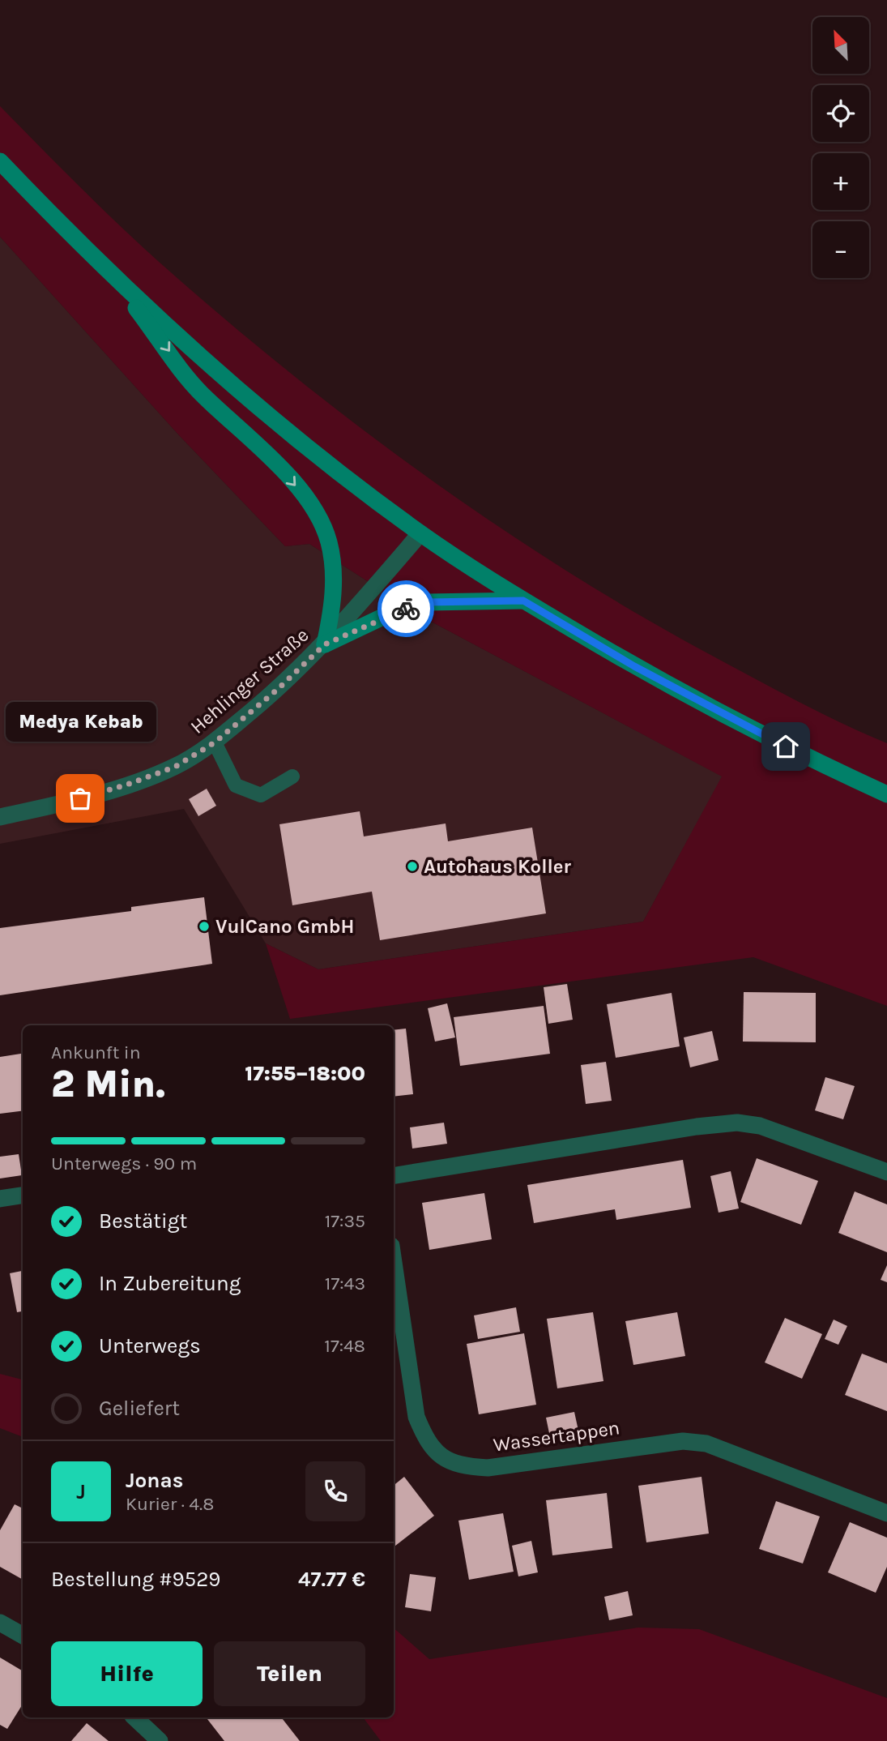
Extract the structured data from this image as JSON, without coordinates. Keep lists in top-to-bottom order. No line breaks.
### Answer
{"streets":{"street":["Hehlinger Straße","Wassertappen"]},"places":["Medya Kebab","Autohaus Koller","VulCano GmbH"],"north":"top left","page":{"map_buttons":["+","−"],"bubble":"Medya Kebab","heading":["2 Min.","Ankunft in","17:55–18:00"],"panel":["Jonas","Kurier · 4.8","Bestellung #9529","47.77 €"],"bar":"Unterwegs · 90 m","list":[["Bestätigt","17:35"],["In Zubereitung","17:43"],["Unterwegs","17:48"],"Geliefert"],"round":"J","buttons":["Hilfe","Teilen"]}}
